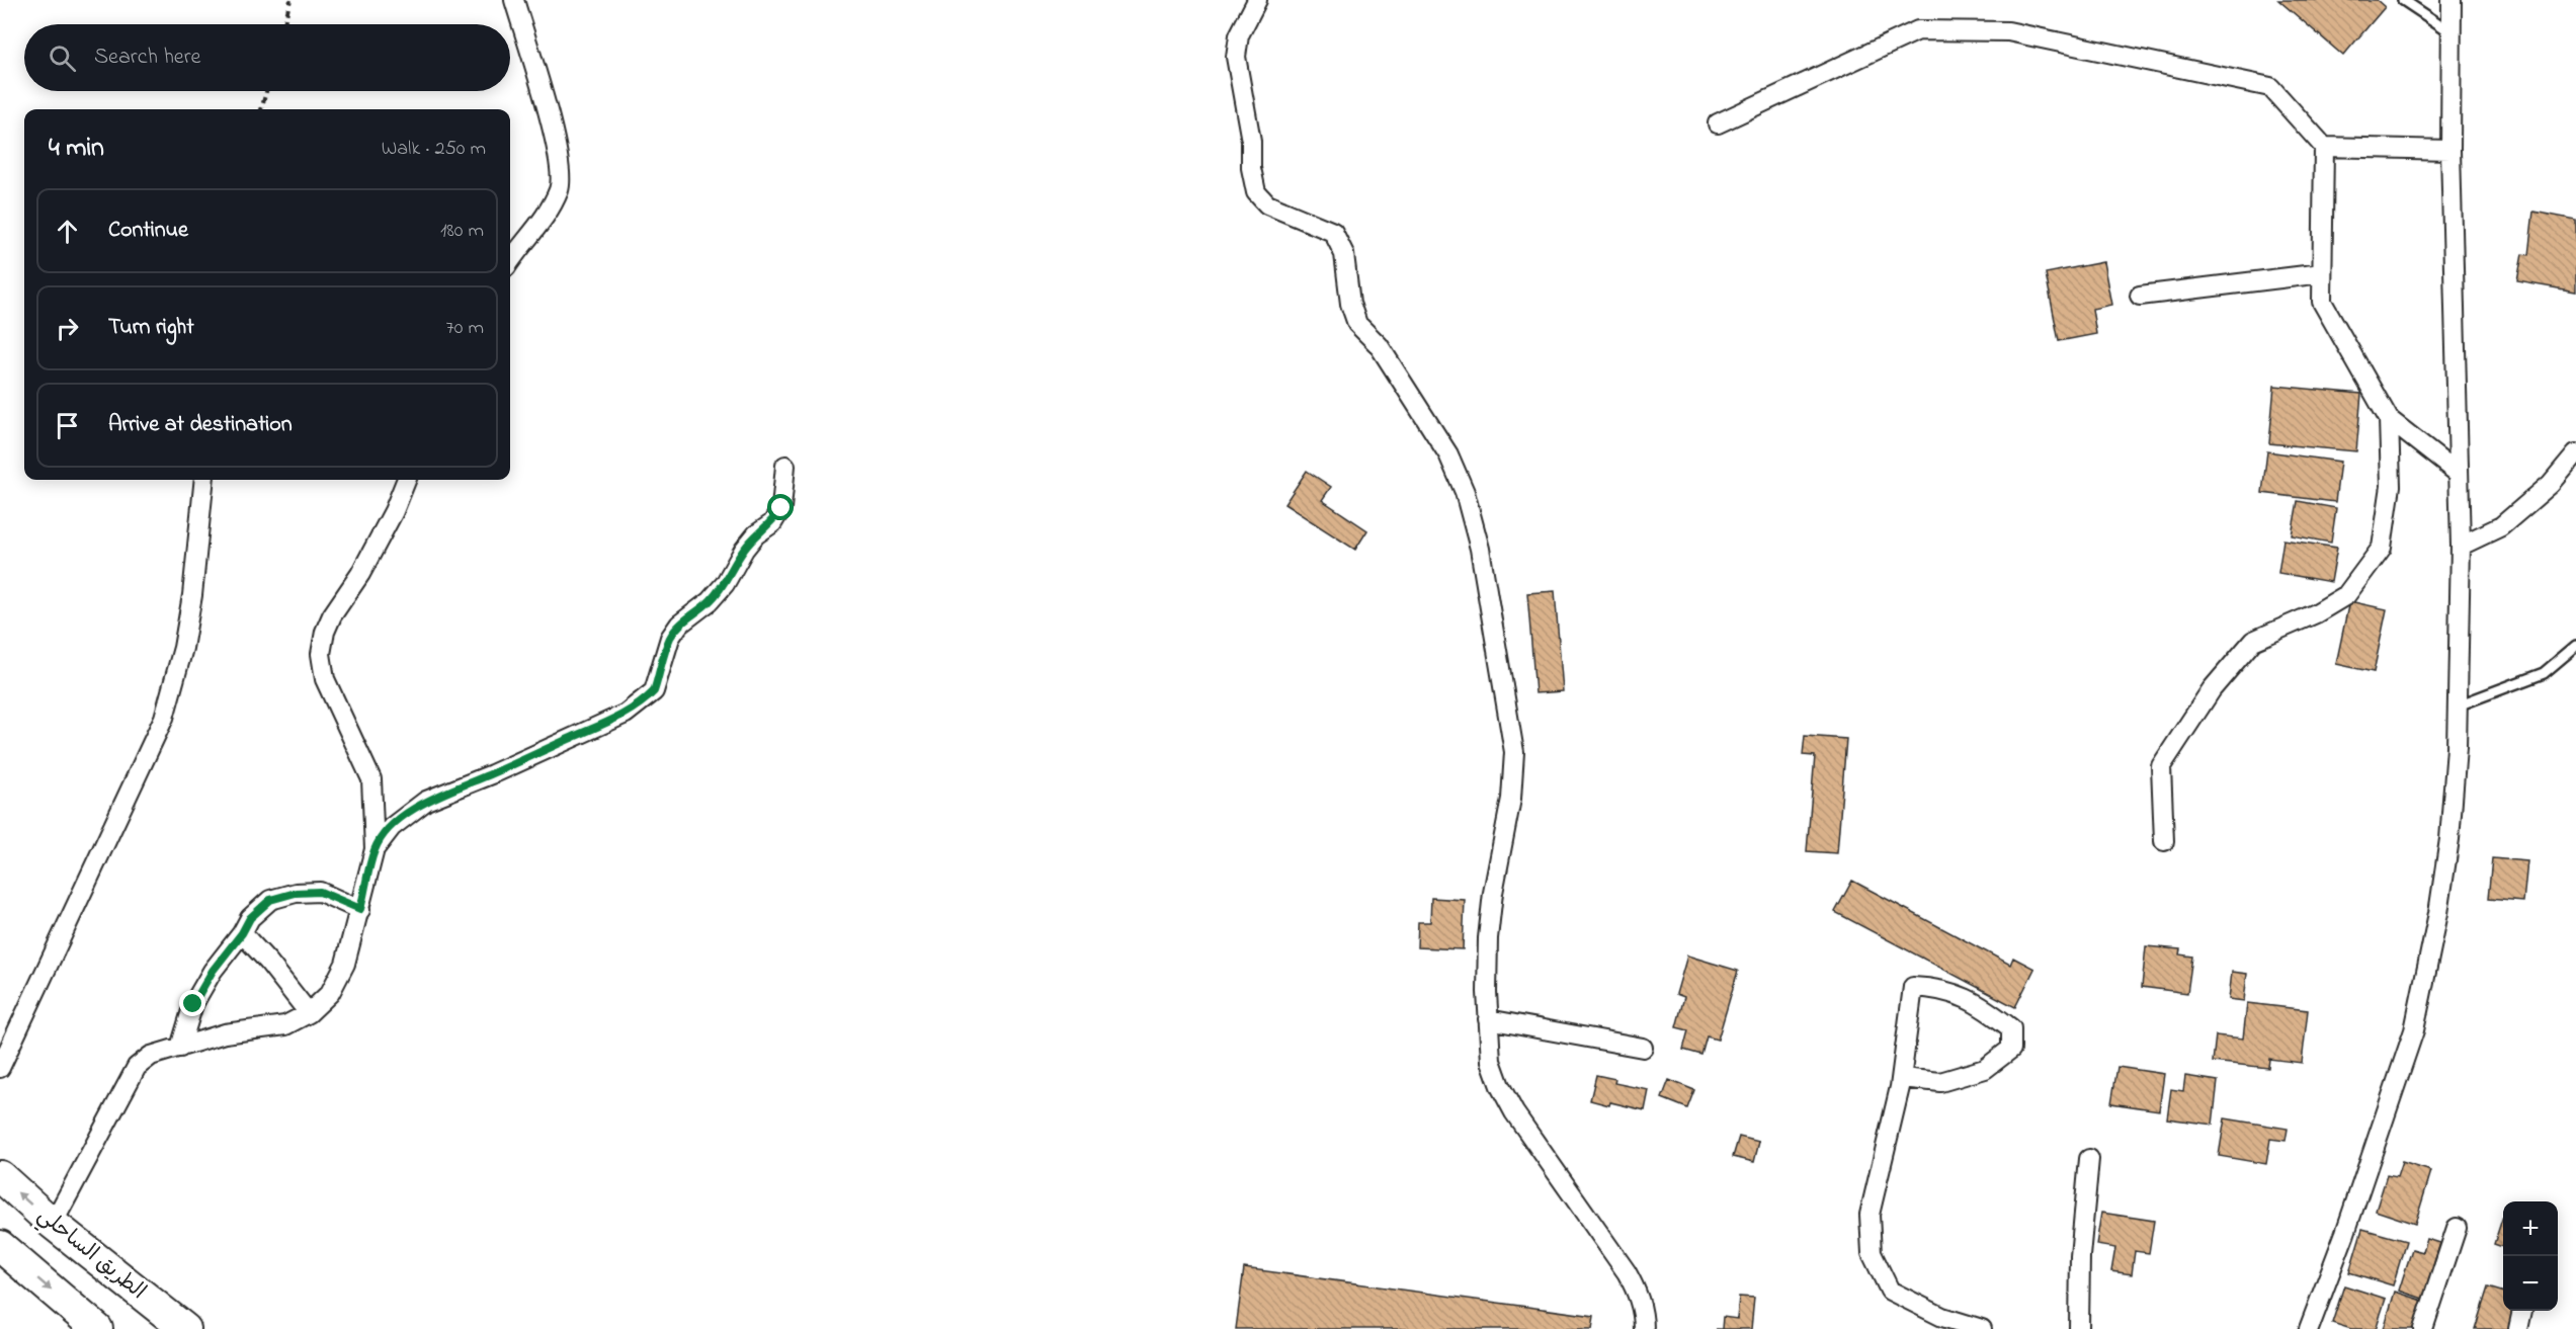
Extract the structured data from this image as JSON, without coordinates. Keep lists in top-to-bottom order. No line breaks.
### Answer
{"streets":{"highway":["الطريق الساحلي"]},"page":{"search":"Search here","heading":["4 min","Walk · 250 m"],"list":[["Continue","180 m"],["Turn right","70 m"],"Arrive at destination"],"map_buttons":["+","−"]}}
